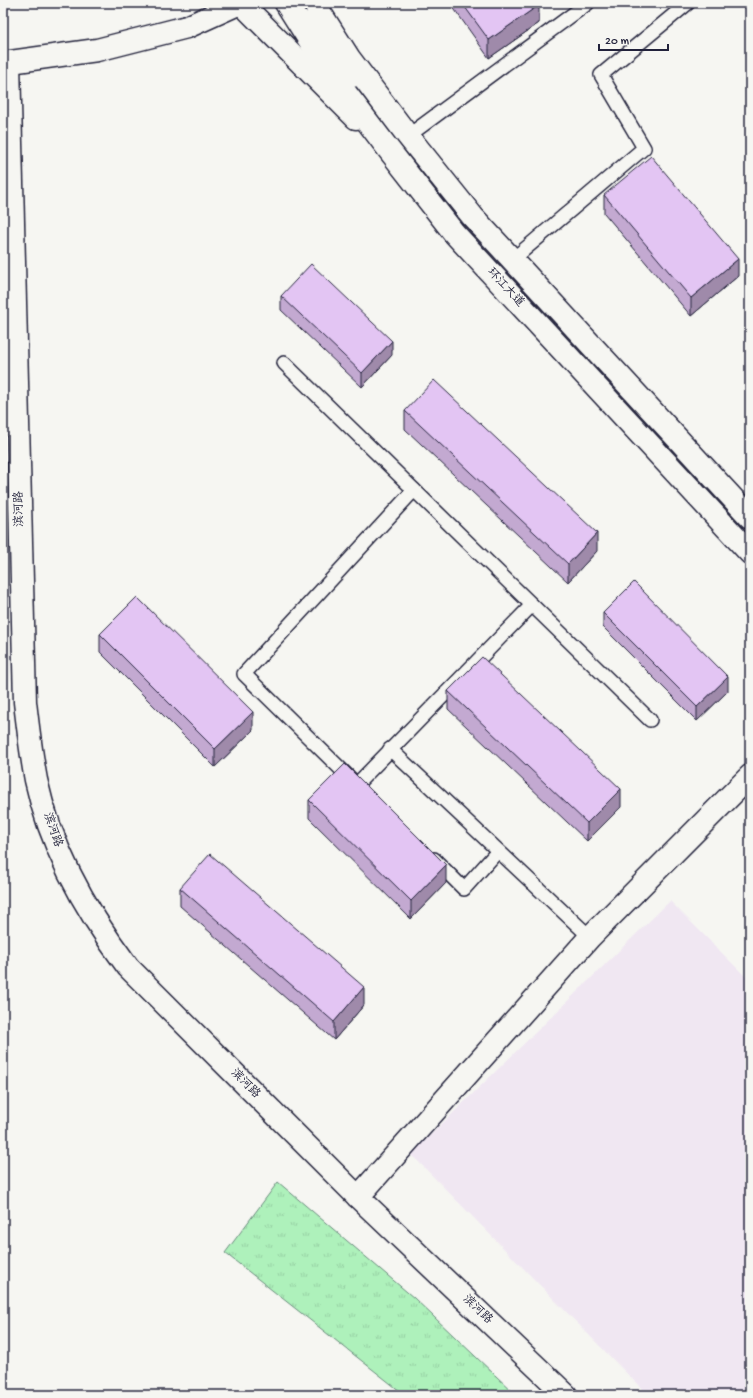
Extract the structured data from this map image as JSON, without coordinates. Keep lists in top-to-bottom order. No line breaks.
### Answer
{"streets":{"main road":["环江大道","滨河路"]},"scale_bar":"20 m"}
